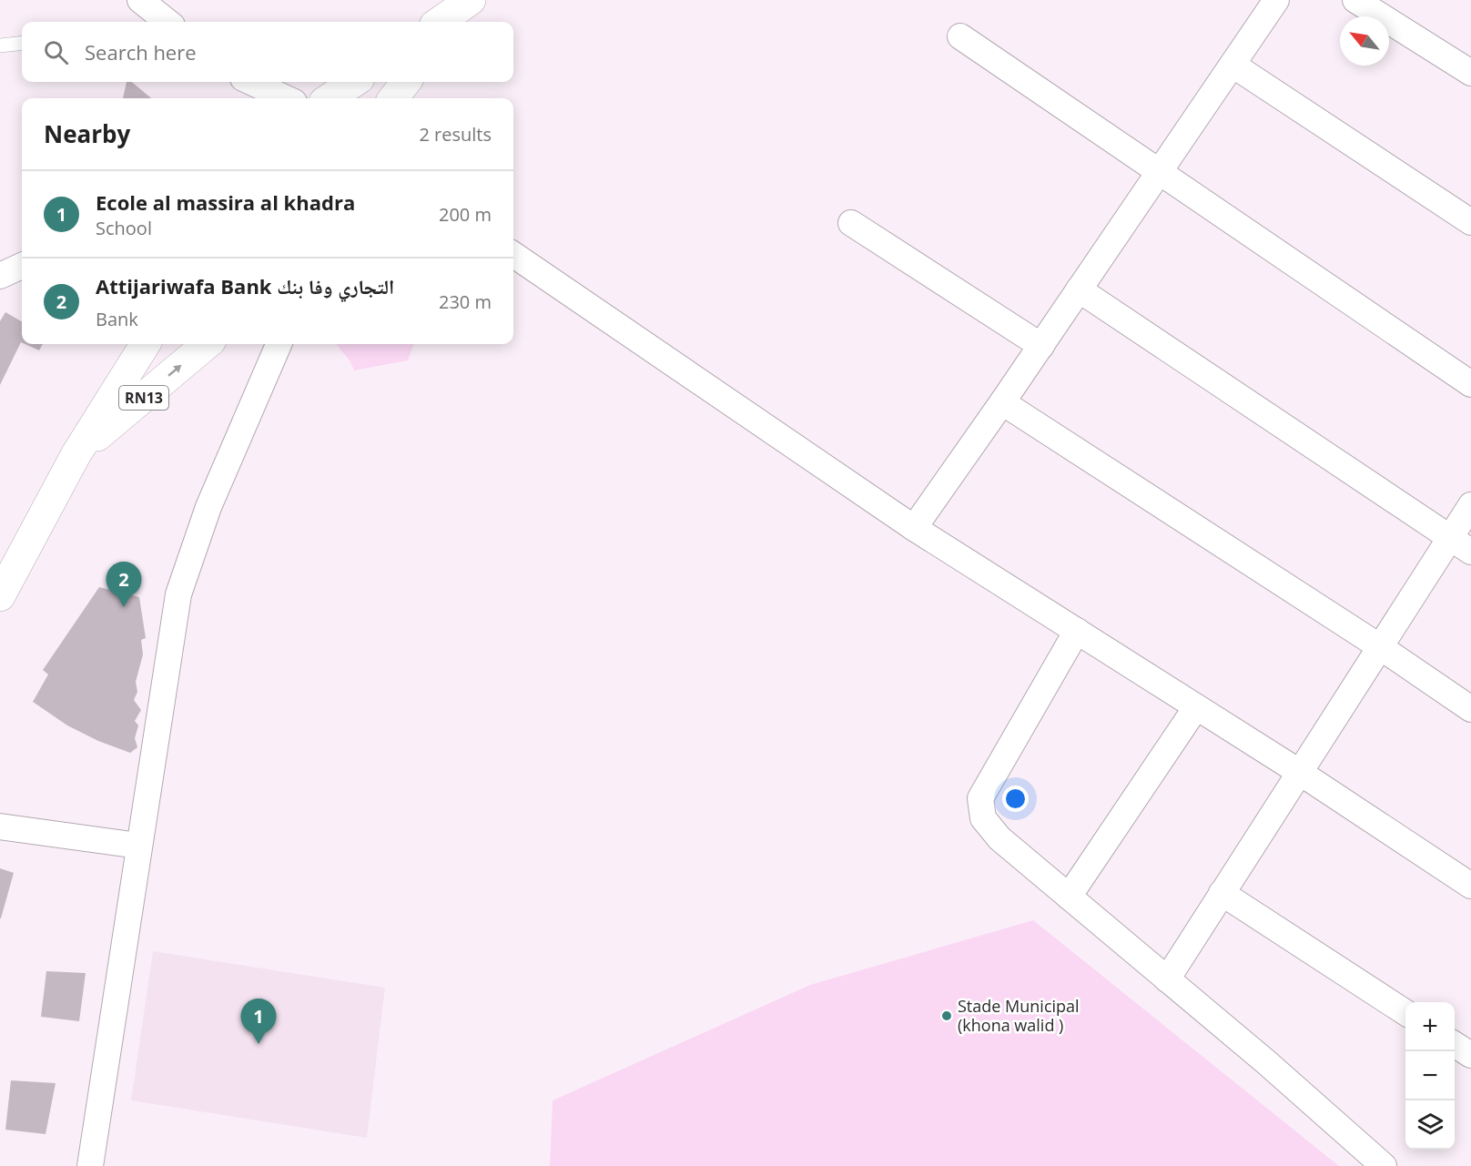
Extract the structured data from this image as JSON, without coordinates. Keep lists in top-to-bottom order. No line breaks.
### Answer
{"streets":{"main road":["RN13"]},"places":["Stade Municipal (khona walid )"],"north":"top left","page":{"search":"Search here","heading":["Nearby","2 results"],"list":[{"mark":"1","name":"Ecole al massira al khadra","note":"School","value":"200 m"},{"mark":"2","name":"Attijariwafa Bank التجاري وفا بنك","note":"Bank","value":"230 m"}],"pins":["2","1"],"map_buttons":["+","−"]}}
